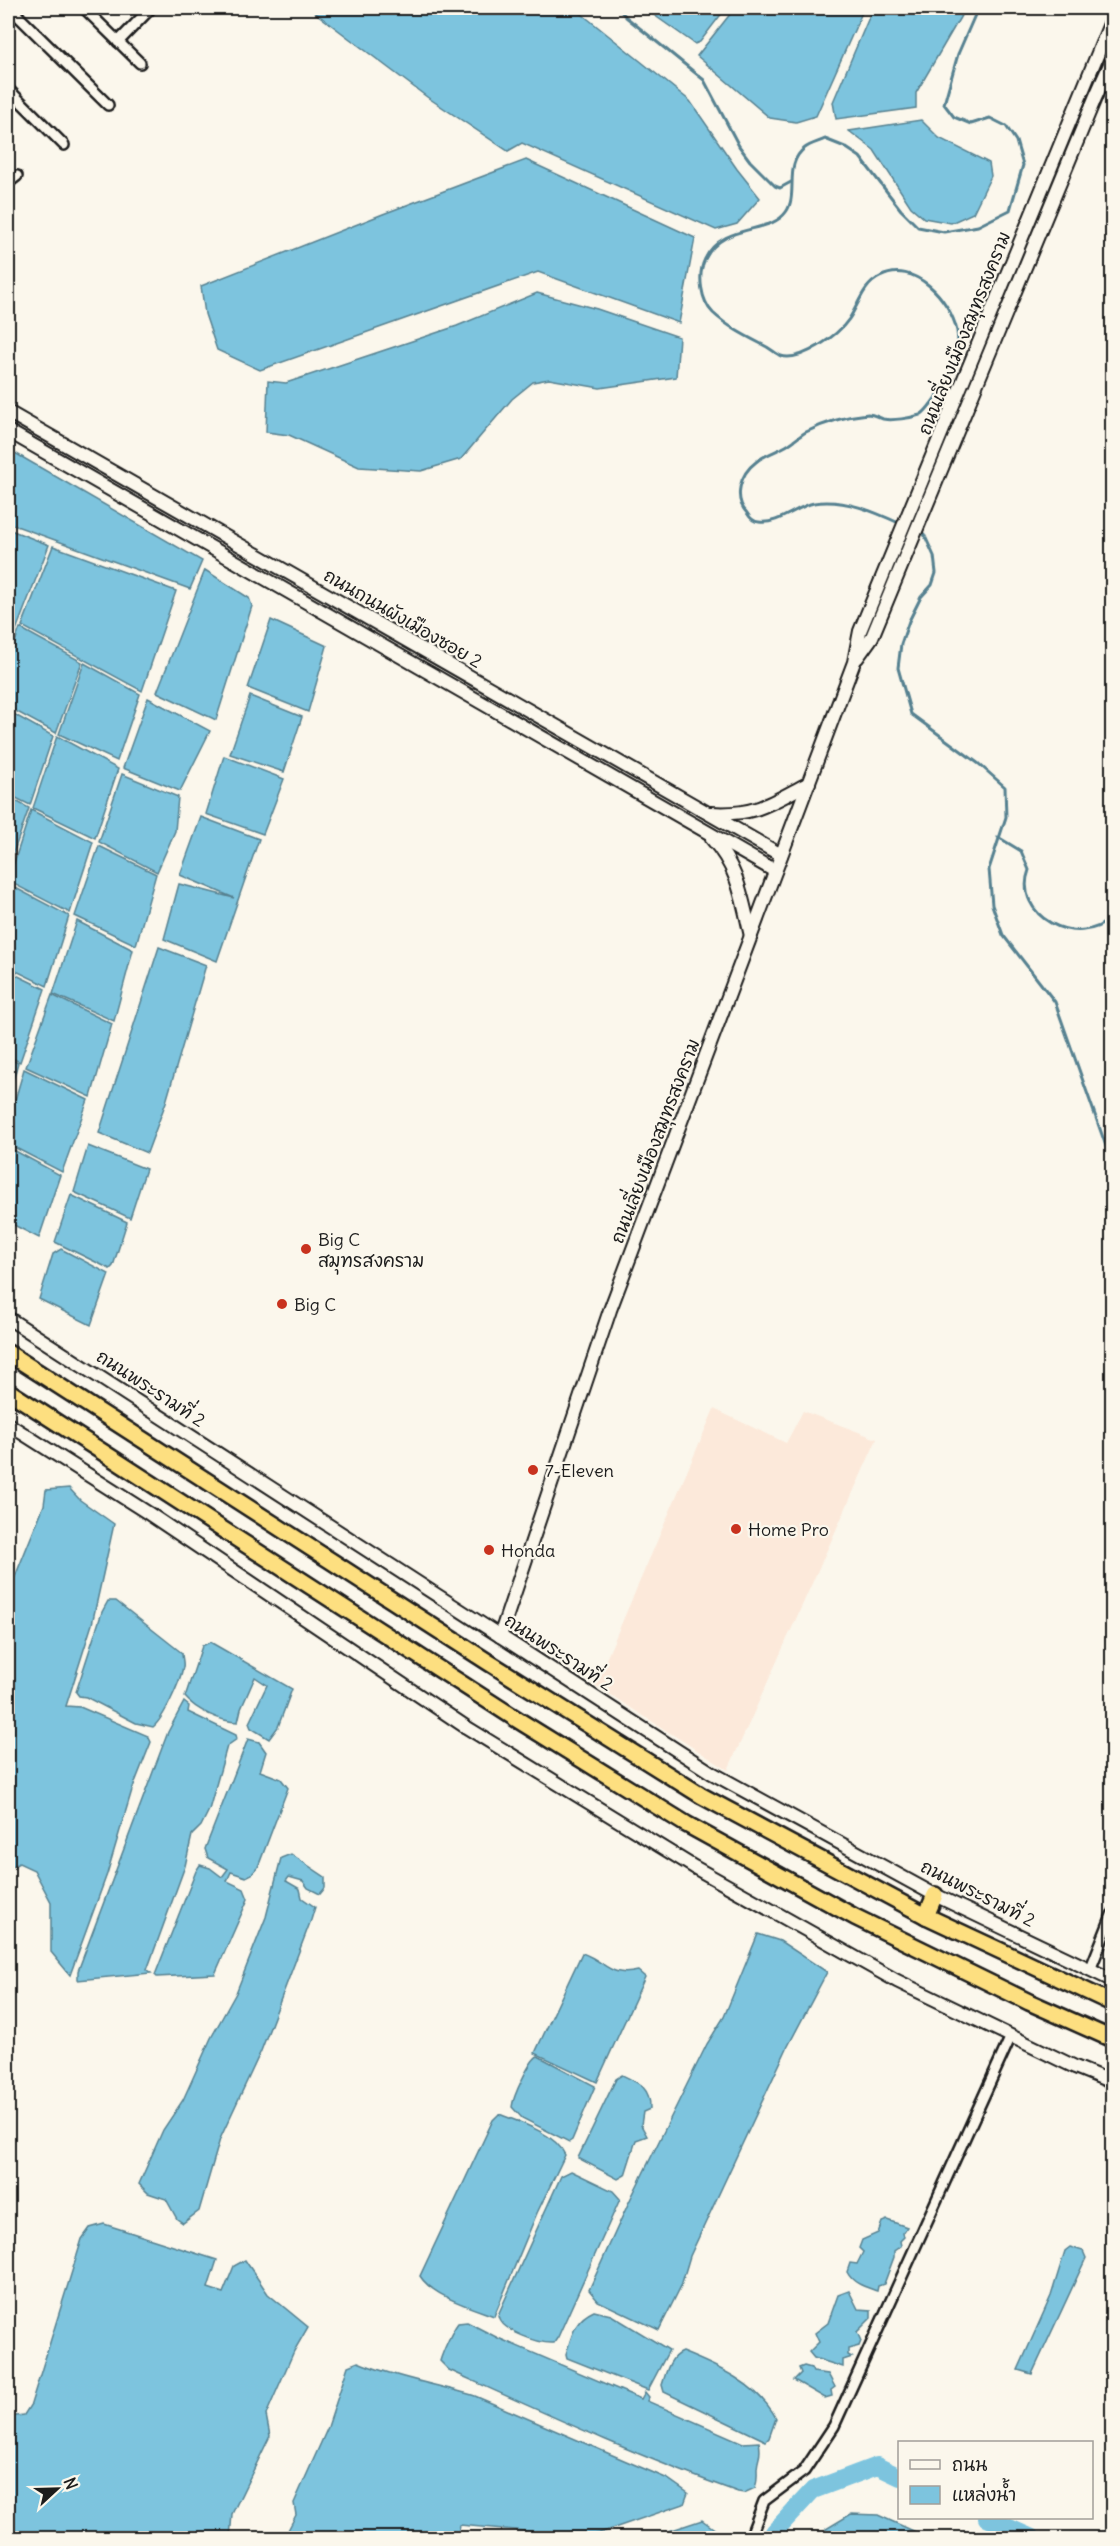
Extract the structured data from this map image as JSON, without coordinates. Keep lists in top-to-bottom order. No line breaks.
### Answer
{"streets":{"main road":["ถนนเลี่ยงเมืองสมุทรสงคราม","ถนนถนนผังเมืองซอย 2","ถนนพระรามที่ 2"]},"crossings":[["ถนนเลี่ยงเมืองสมุทรสงคราม","ถนนถนนผังเมืองซอย 2"],["ถนนเลี่ยงเมืองสมุทรสงคราม","ถนนพระรามที่ 2"]],"places":["Big C สมุทรสงคราม","Big C","7-Eleven","Home Pro","Honda"],"legend":["ถนน","แหล่งน้ำ"],"north":"right"}
